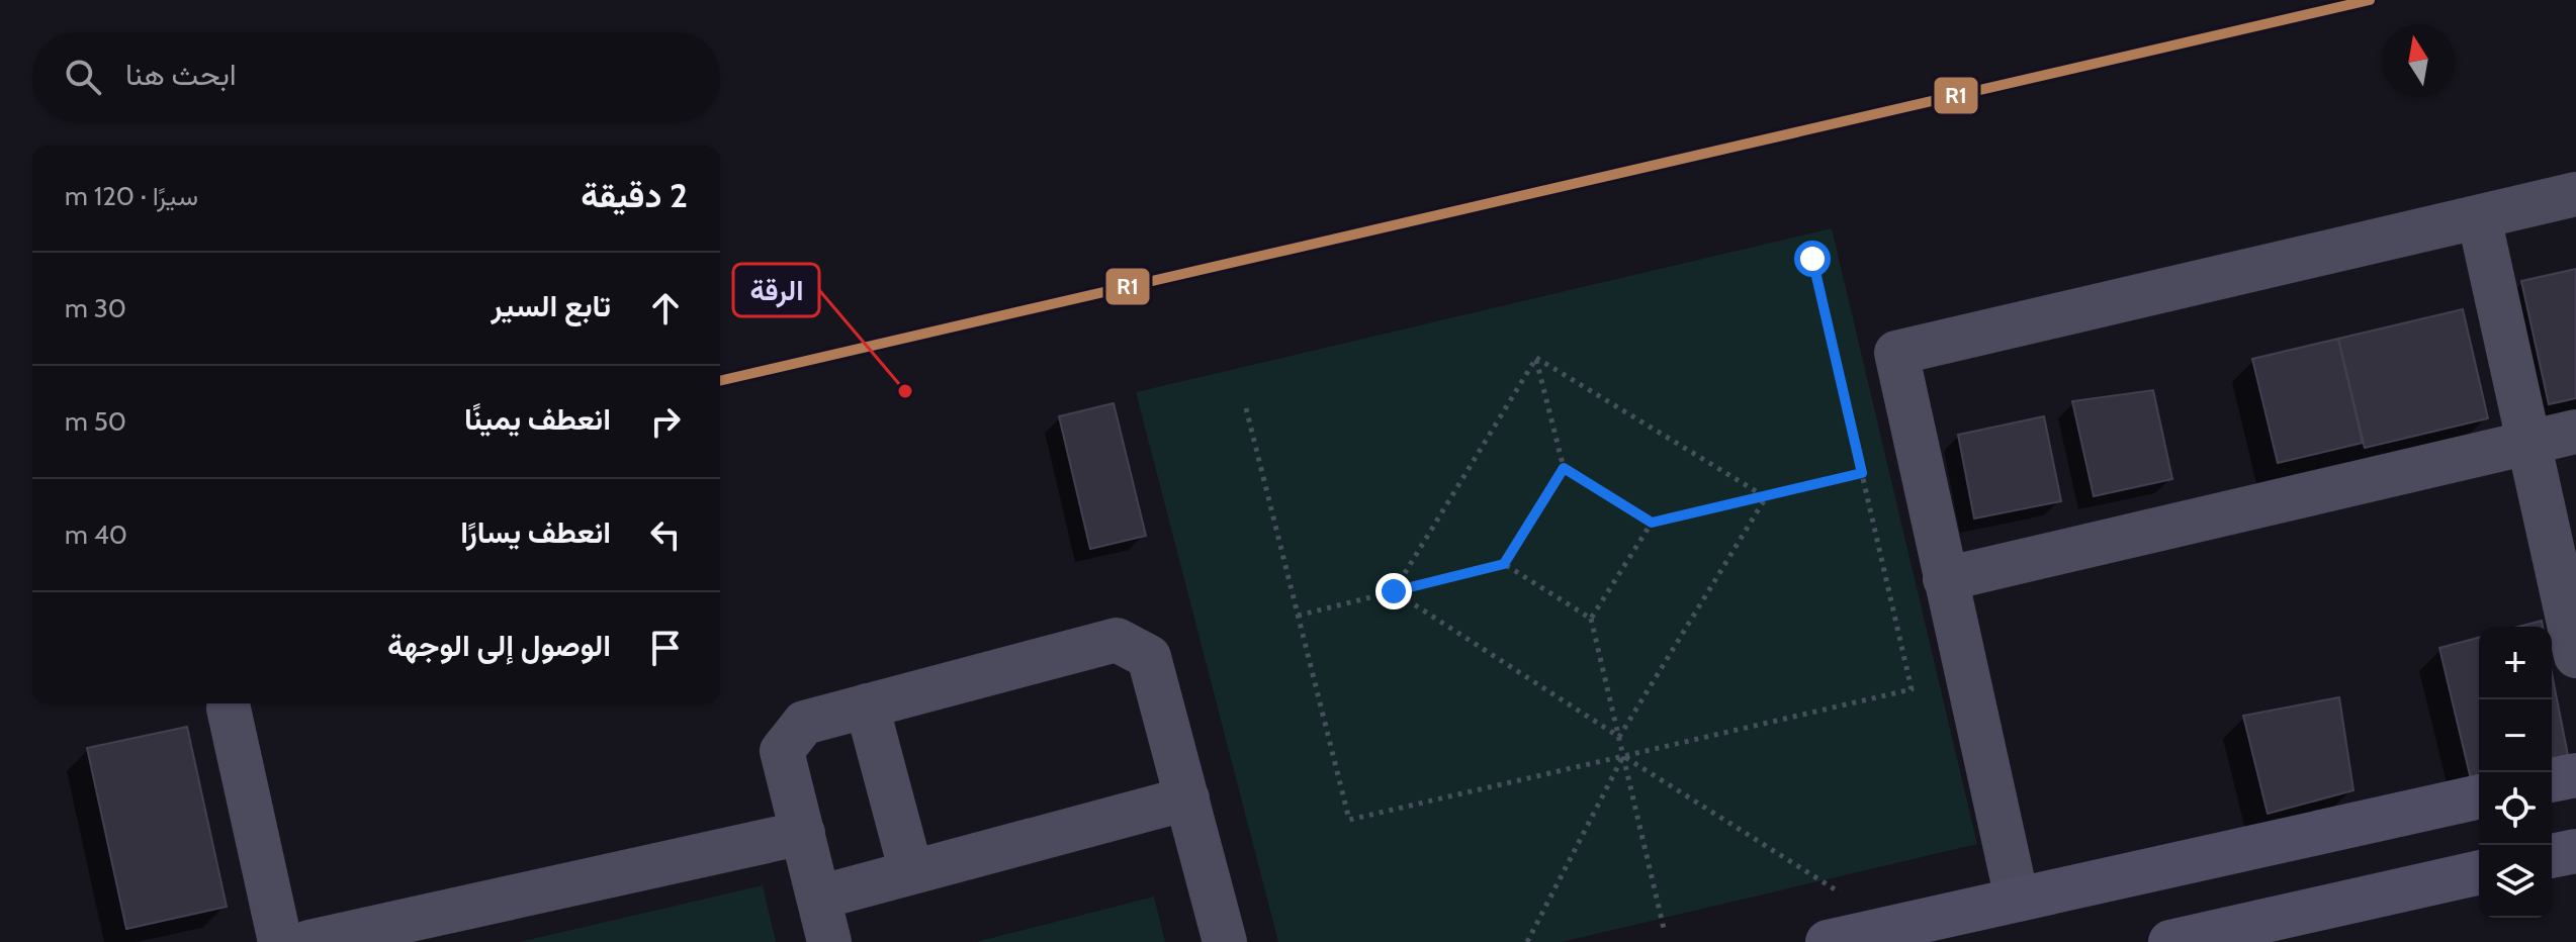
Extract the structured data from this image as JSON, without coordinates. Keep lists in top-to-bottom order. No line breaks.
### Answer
{"places":["الرقة"],"lines":["transit line R1"],"north":"top","page":{"search":"ابحث هنا","heading":["2 دقيقة","سيرًا · 120 m"],"list":[["تابع السير","30 m"],["انعطف يمينًا","50 m"],["انعطف يسارًا","40 m"],"الوصول إلى الوجهة"],"map_buttons":["+","−"]}}
